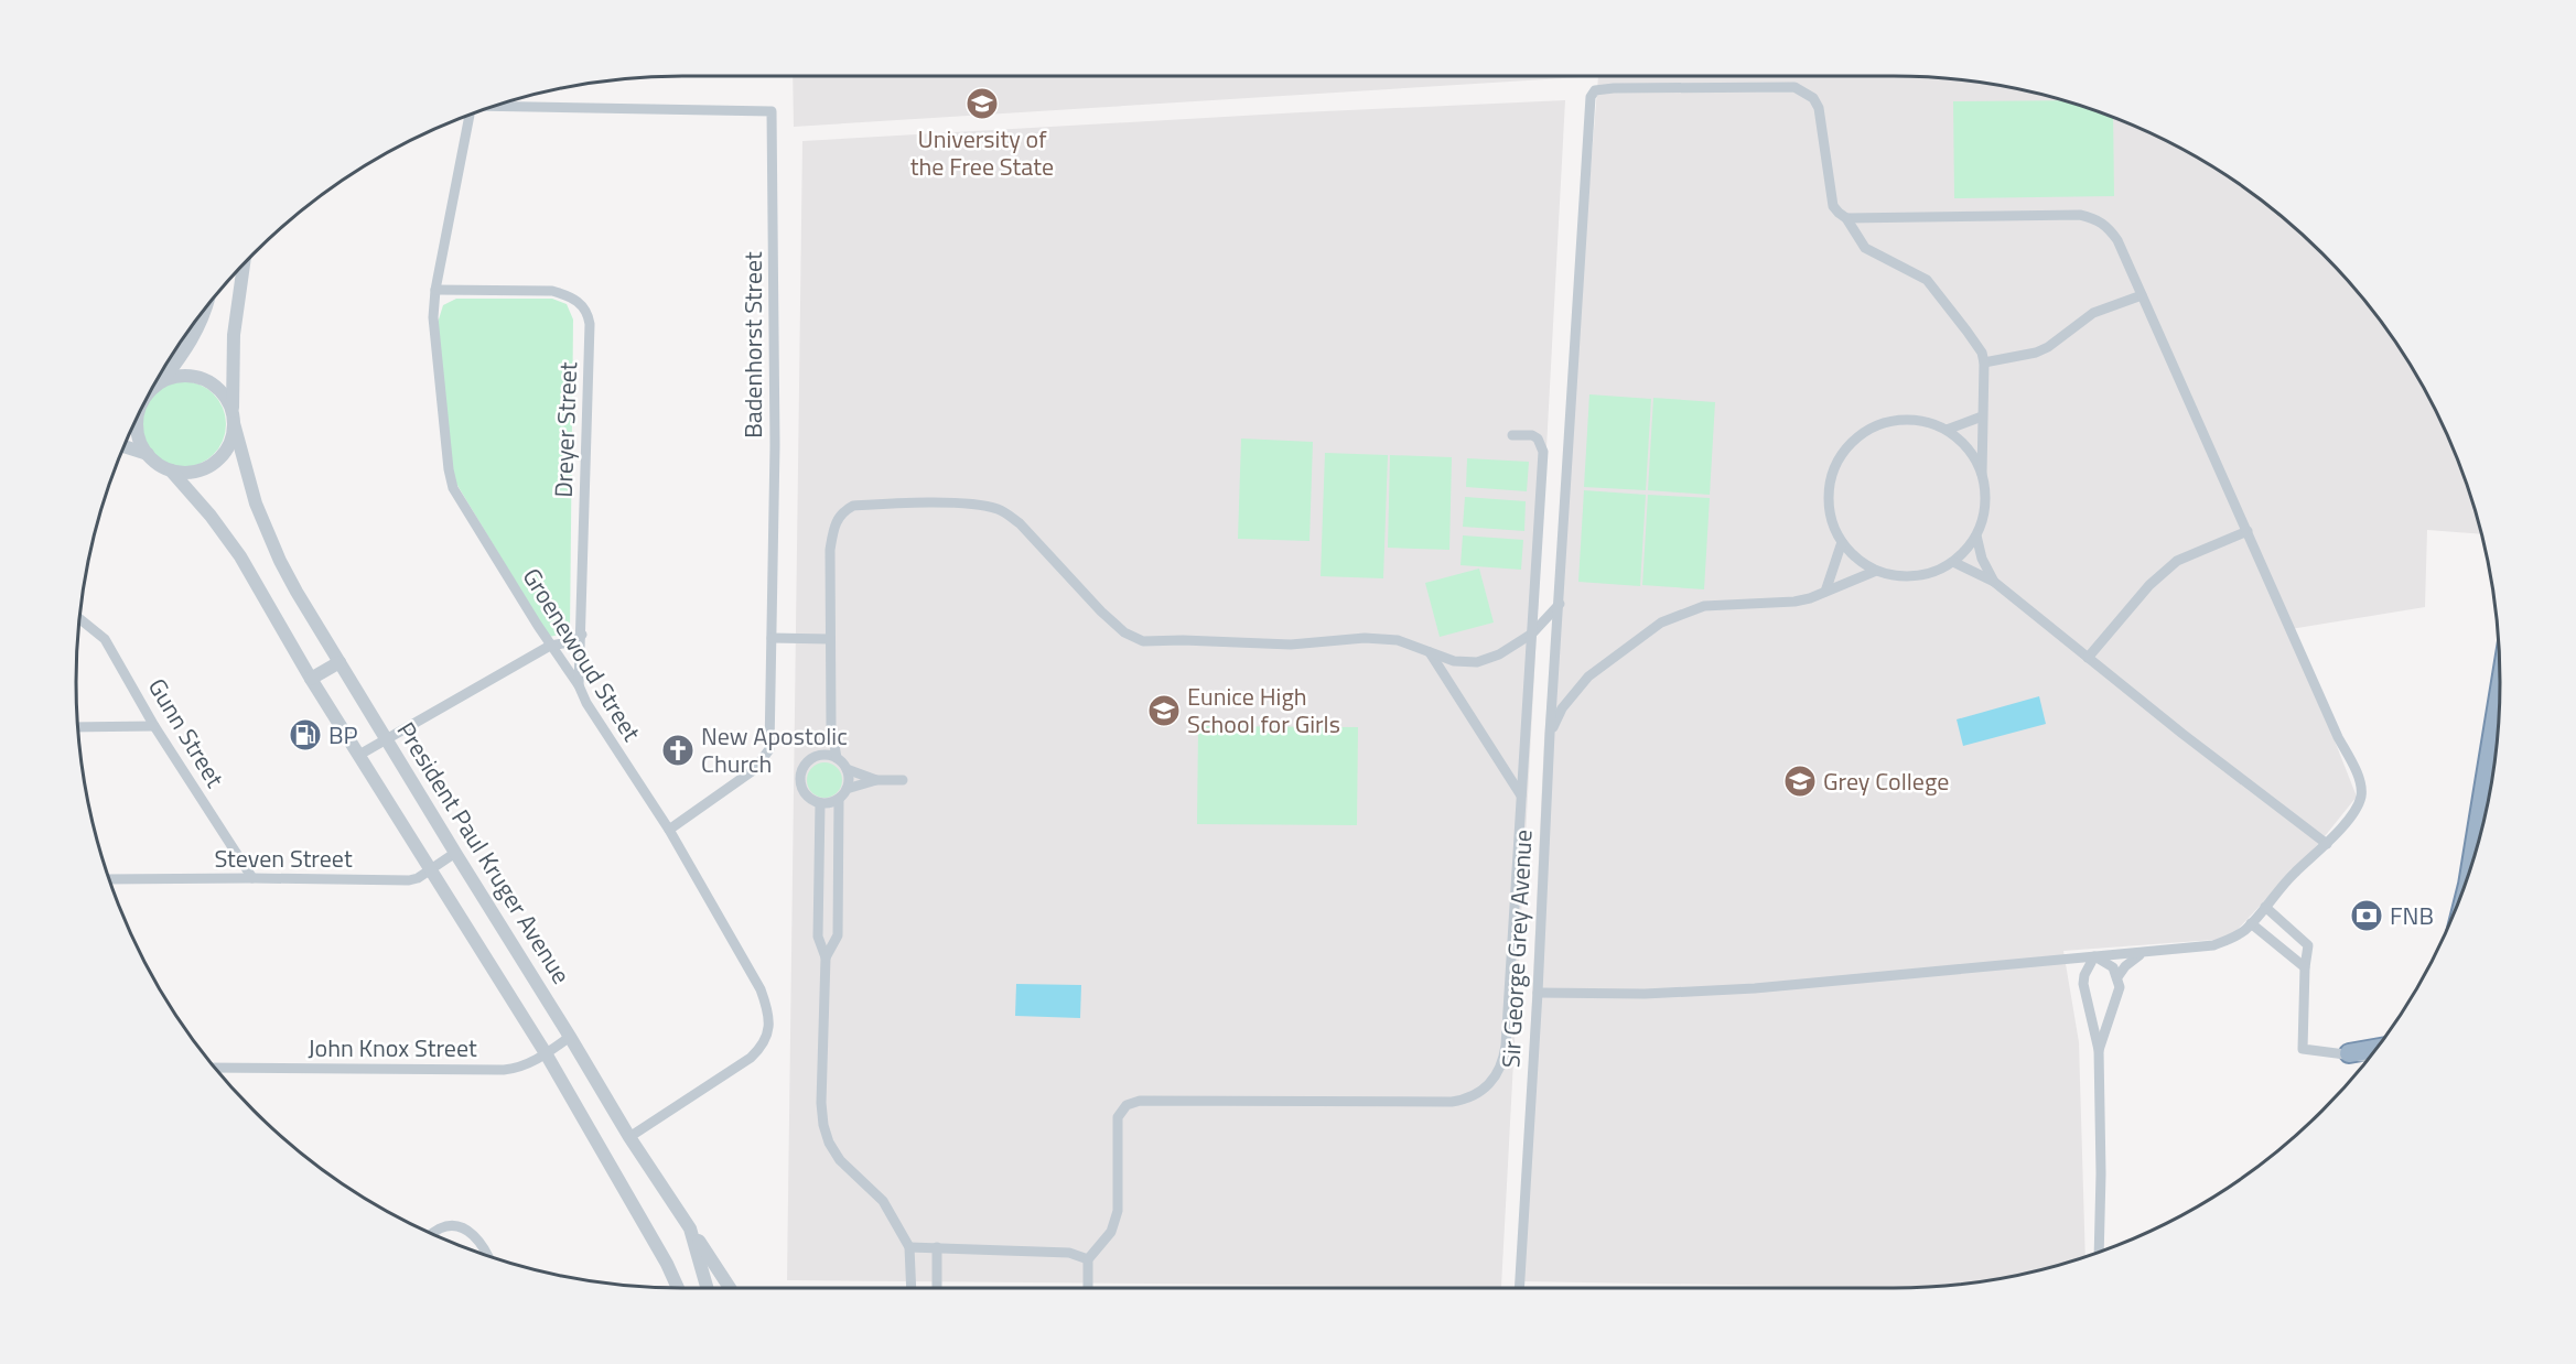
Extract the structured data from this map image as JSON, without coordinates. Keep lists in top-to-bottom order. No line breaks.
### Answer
{"streets":{"street":["Badenhorst Street","Dreyer Street","Groenewoud Street","Gunn Street","President Paul Kruger Avenue","Steven Street","Sir George Grey Avenue","John Knox Street"]},"crossings":[["Badenhorst Street","Groenewoud Street"],["Dreyer Street","Groenewoud Street"],["Groenewoud Street","President Paul Kruger Avenue"],["Gunn Street","Steven Street"],["President Paul Kruger Avenue","Steven Street"],["President Paul Kruger Avenue","John Knox Street"]],"places":{"school or university":["University of the Free State","Eunice High School for Girls","Grey College"],"fuel station":["BP"],"church":["New Apostolic Church"],"bank":["FNB"]}}
